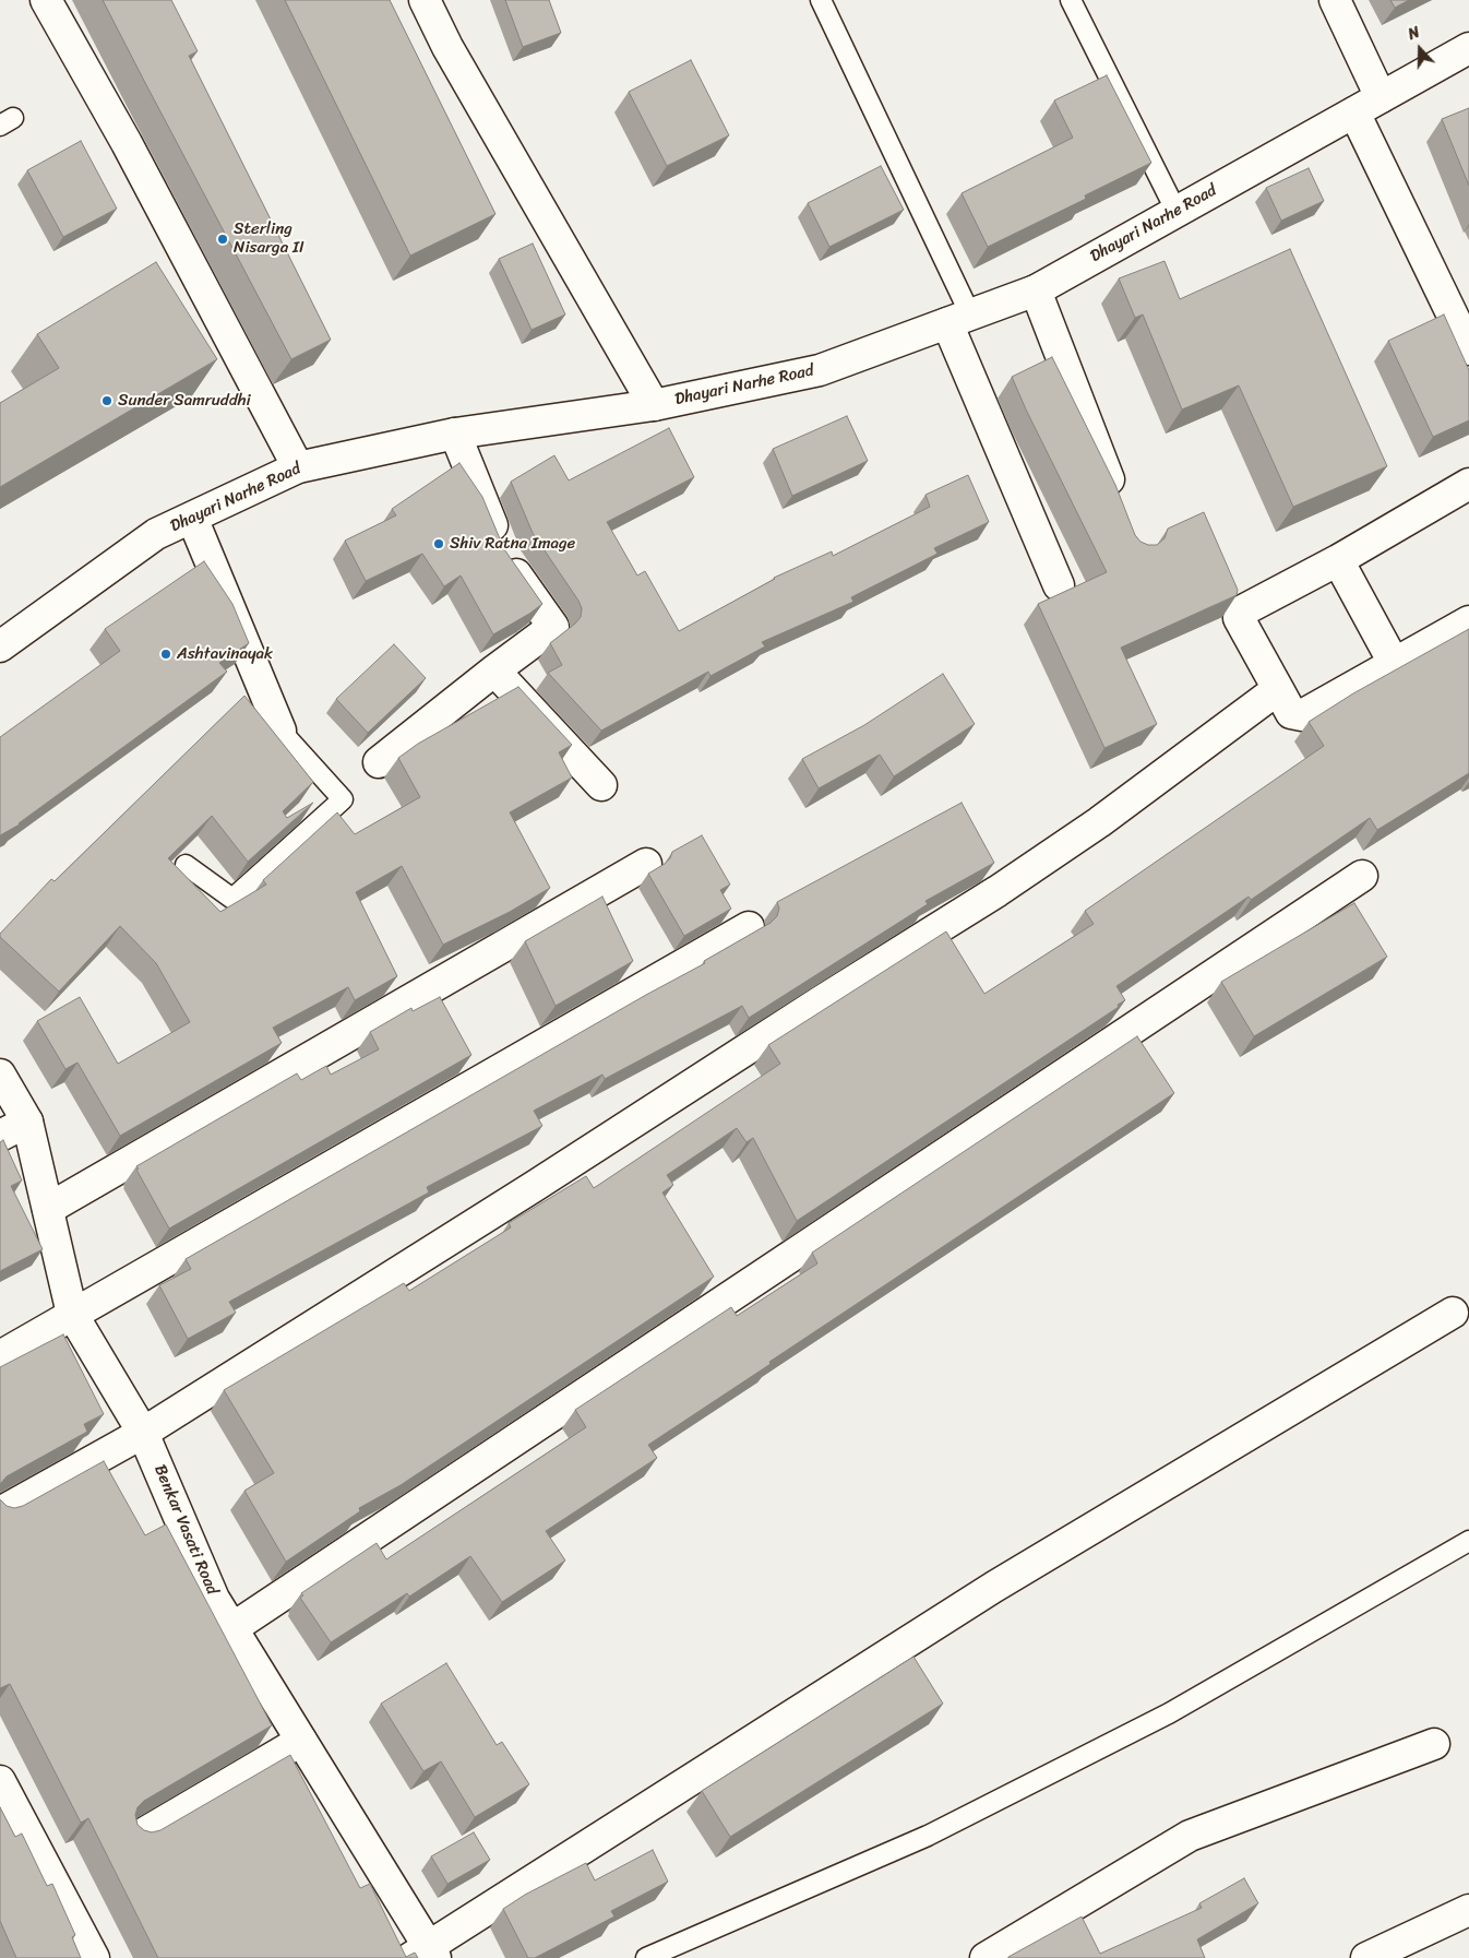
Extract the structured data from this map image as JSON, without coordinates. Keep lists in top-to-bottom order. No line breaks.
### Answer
{"streets":{"street":["Dhayari Narhe Road","Benkar Vasati Road"]},"places":["Sterling Nisarga II","Sunder Samruddhi","Shiv Ratna Image","Ashtavinayak"],"north":"top"}
